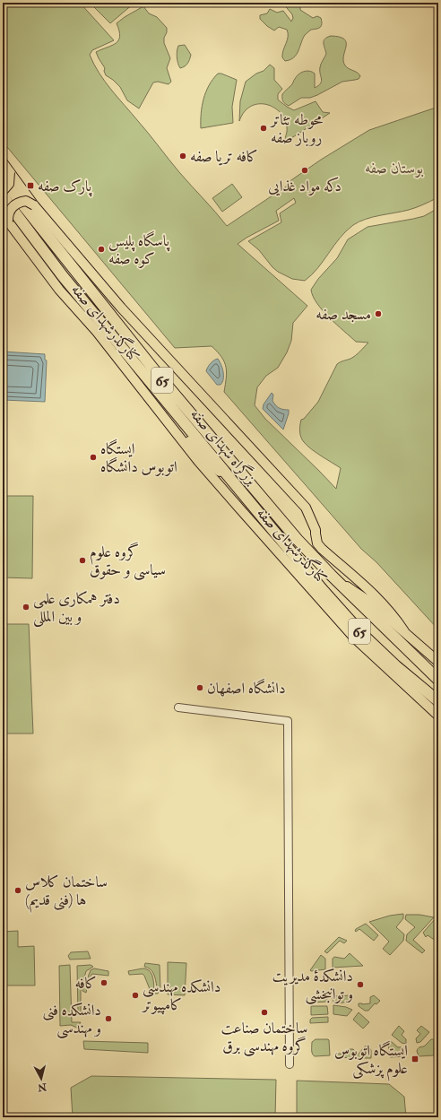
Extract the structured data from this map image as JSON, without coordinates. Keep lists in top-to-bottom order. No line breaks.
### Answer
{"streets":{"highway":["65","بزرگراه شهدای صفه"],"main road":["کنارگذرشهدای صفه"]},"crossings":[["کنارگذرشهدای صفه","بزرگراه شهدای صفه"]],"parks":["بوستان صفه"],"places":{"other":["محوطه تئاتر روباز صفه","کافه تریا صفه","دکه مواد غذایی","پاسگاه پلیس کوه صفه","مسجد صفه","ایستگاه اتوبوس دانشگاه","گروه علوم سیاسی و حقوق","دفتر همکاری علمی و بین المللی","دانشگاه اصفهان","ساختمان کلاس ها (فنی قدیم)","کافه","دانشکدهٔ مدیریت و توانبخشی","دانشکده مهندسی کامپیوتر","ساختمان صناعت گروه مهندسی برق","دانشکده فنی و مهندسی"],"transit":["پارک صفه","ایستگاه اتوبوس علوم پزشکی"]},"north":"bottom"}
